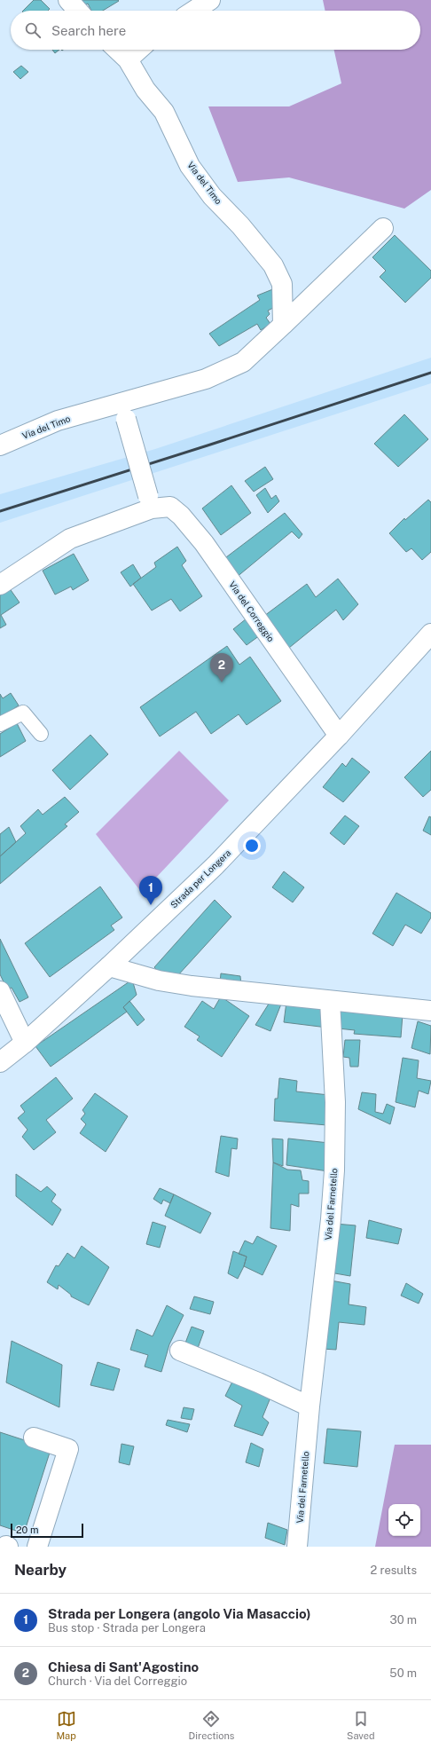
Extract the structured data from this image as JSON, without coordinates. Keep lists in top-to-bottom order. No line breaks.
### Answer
{"streets":{"street":["Via del Timo","Via del Correggio","Strada per Longera","Via del Farnetello"]},"crossings":[["Via del Correggio","Strada per Longera"]],"scale_bar":"20 m","page":{"search":"Search here","pins":["2","1"],"scale":"20 m","heading":["Nearby","2 results"],"list":[{"mark":"1","name":"Strada per Longera (angolo Via Masaccio)","note":"Bus stop · Strada per Longera","value":"30 m"},{"mark":"2","name":"Chiesa di Sant'Agostino","note":"Church · Via del Correggio","value":"50 m"}],"nav":["Map","Directions","Saved"]}}
